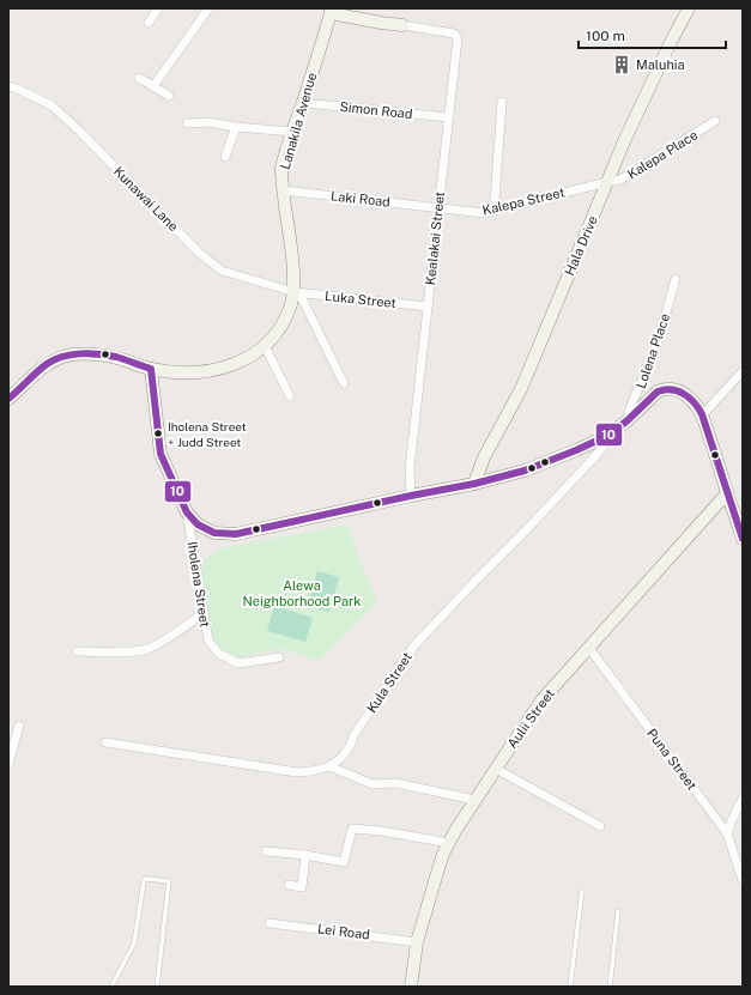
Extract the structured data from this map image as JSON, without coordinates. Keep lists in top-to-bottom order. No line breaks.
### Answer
{"streets":{"street":["Simon Road","Lanakila Avenue","Kalepa Place","Kunawai Lane","Laki Road","Kalepa Street","Kealakai Street","Hala Drive","Luka Street","Lolena Place","Iholena Street","Kula Street","Aulii Street","Puna Street","Lei Road"]},"crossings":[["Simon Road","Lanakila Avenue"],["Simon Road","Kealakai Street"],["Lanakila Avenue","Kunawai Lane"],["Lanakila Avenue","Laki Road"],["Lanakila Avenue","Luka Street"],["Kalepa Place","Kalepa Street"],["Kalepa Place","Hala Drive"],["Kunawai Lane","Luka Street"],["Laki Road","Kalepa Street"],["Laki Road","Kealakai Street"],["Kalepa Street","Kealakai Street"],["Kalepa Street","Hala Drive"],["Kealakai Street","Luka Street"],["Aulii Street","Puna Street"],["Aulii Street","Lei Road"]],"parks":["Alewa Neighborhood Park"],"places":{"building":["Maluhia"],"other":["Iholena Street + Judd Street"]},"lines":["transit line 10"],"scale_bar":"100 m"}
